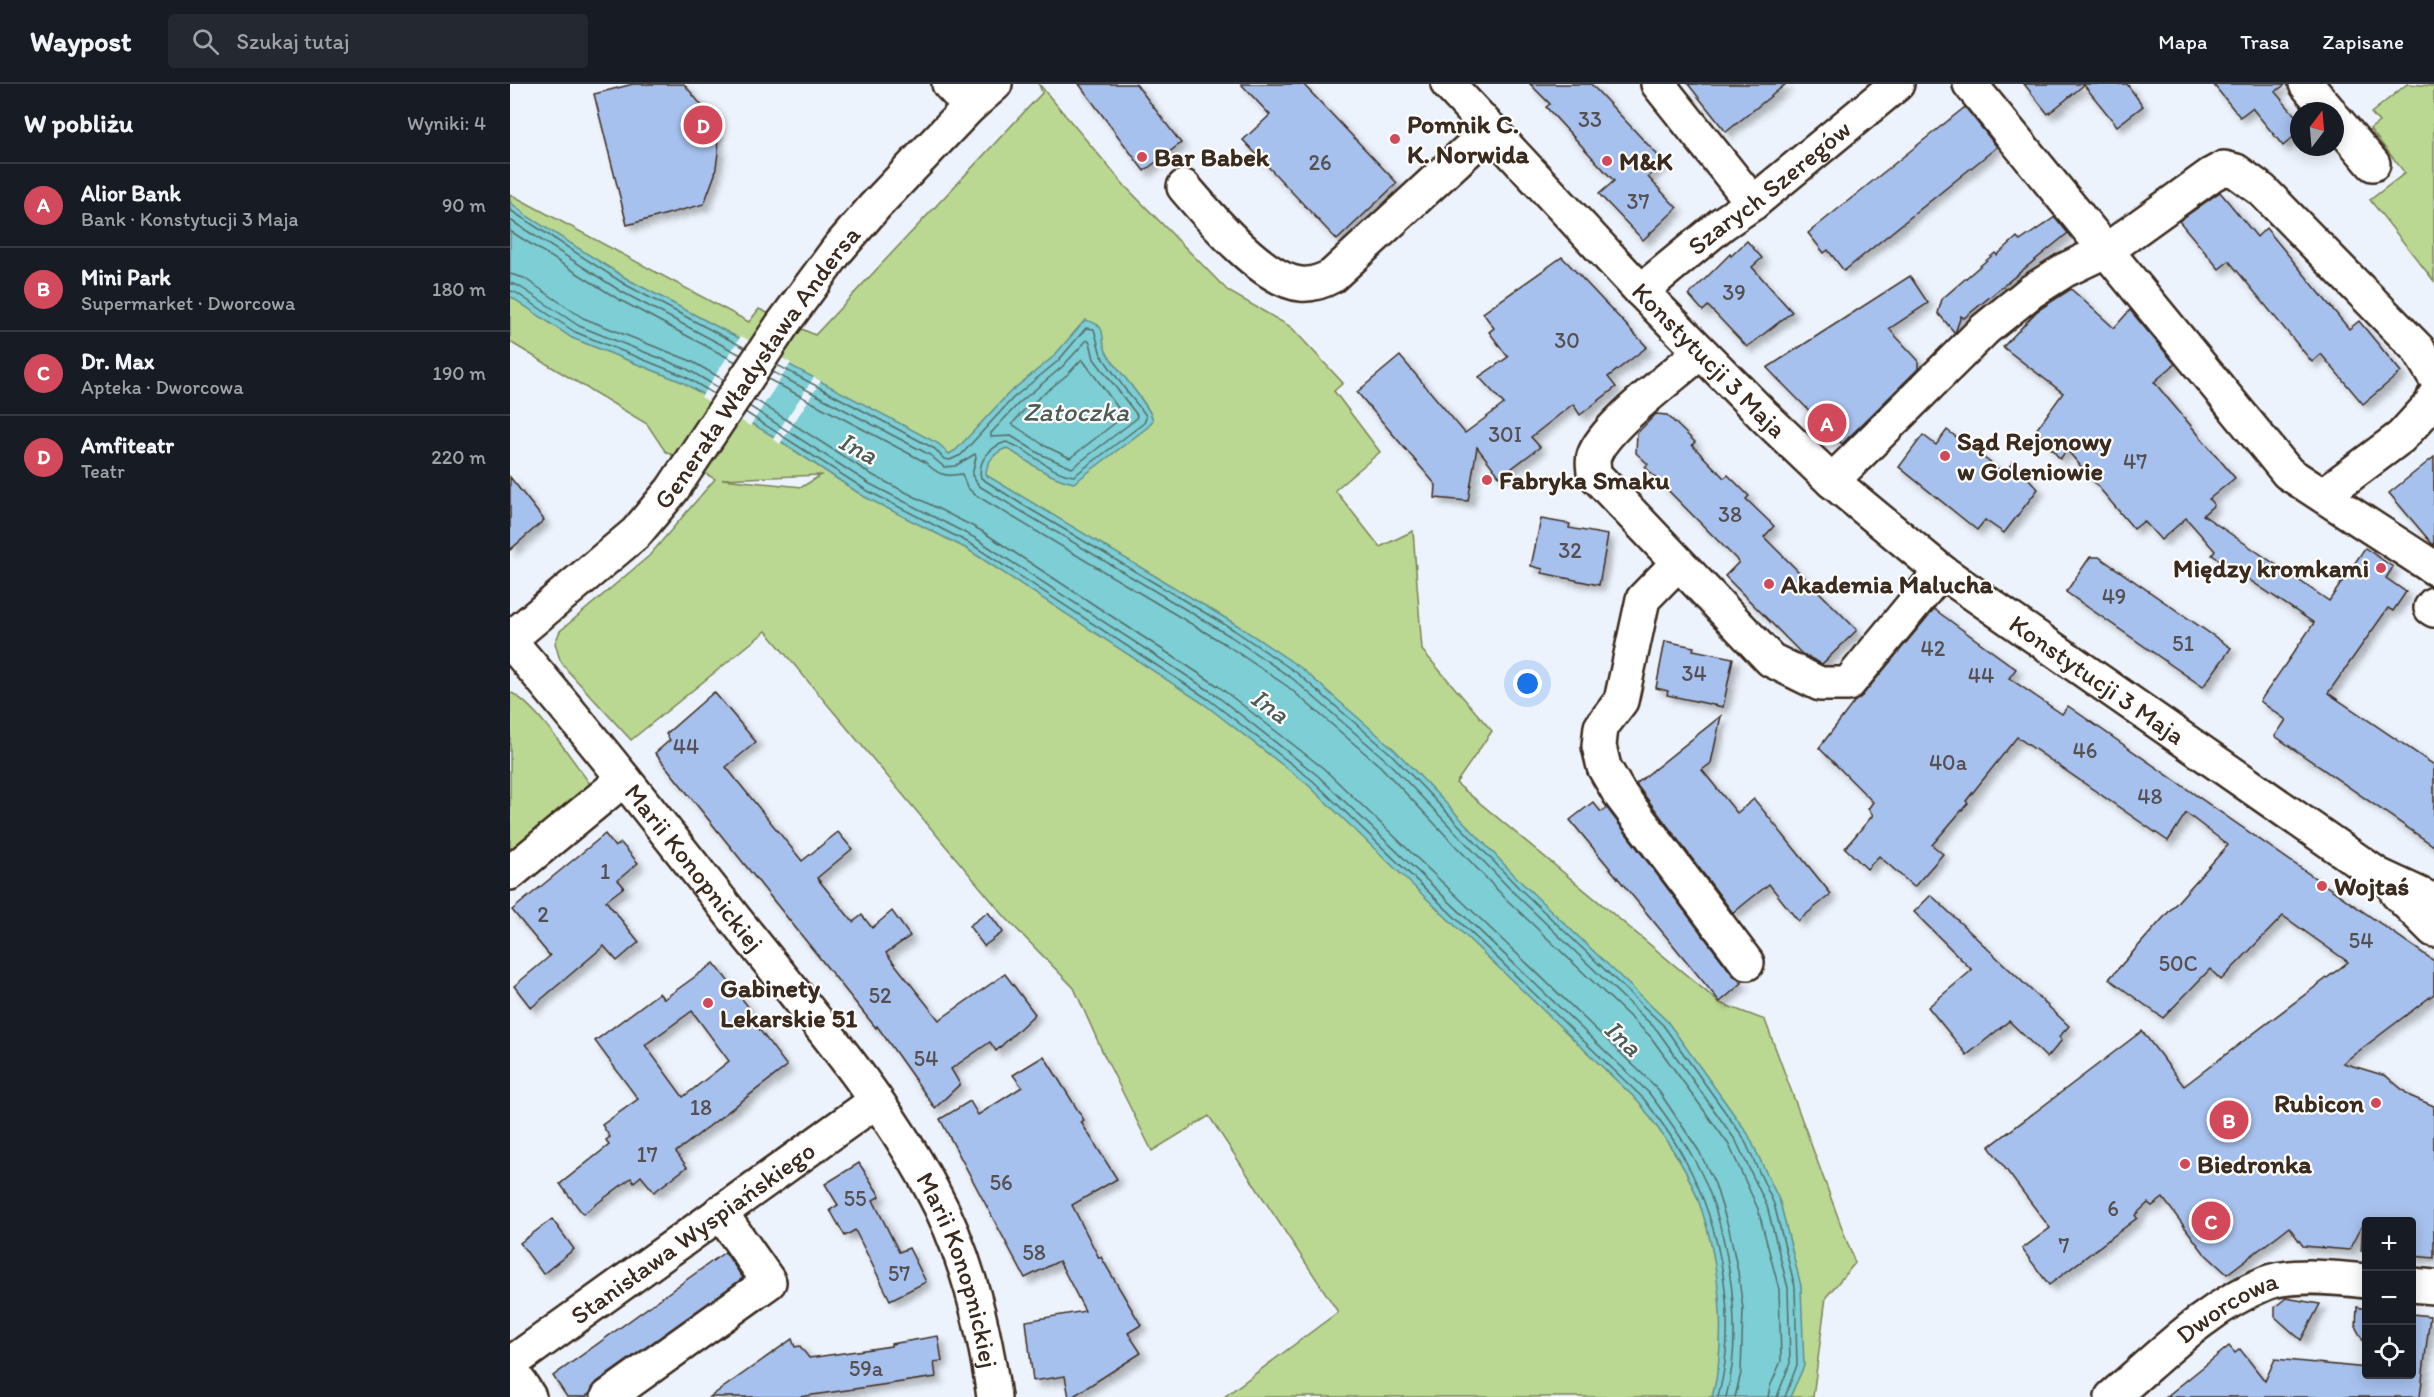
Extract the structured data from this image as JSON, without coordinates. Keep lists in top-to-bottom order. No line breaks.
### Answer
{"streets":{"street":["Szarych Szeregów","Konstytucji 3 Maja","Generała Władysława Andersa","Marii Konopnickiej","Stanisława Wyspiańskiego","Dworcowa"]},"crossings":[["Szarych Szeregów","Konstytucji 3 Maja"],["Generała Władysława Andersa","Marii Konopnickiej"],["Marii Konopnickiej","Stanisława Wyspiańskiego"]],"water":["Zatoczka","Ina"],"places":["Pomnik C. K. Norwida","Bar Babek","M&K","Sąd Rejonowy w Goleniowie","Fabryka Smaku","Między kromkami","Akademia Malucha","Wojtaś","Gabinety Lekarskie 51","Rubicon","Biedronka"],"house_numbers":["33","26","37","39","30","30I","47","38","32","49","51","42","34","44","44","46","40a","48","1","2","54","50C","52","54","18","17","56","55","6","7","58","57","59a"],"north":"top","page":{"header":"Waypost","search":"Szukaj tutaj","nav":["Mapa","Trasa","Zapisane"],"heading":["W pobliżu","Wyniki: 4"],"pins":["D","A","B","C"],"list":[{"mark":"A","name":"Alior Bank","note":"Bank · Konstytucji 3 Maja","value":"90 m"},{"mark":"B","name":"Mini Park","note":"Supermarket · Dworcowa","value":"180 m"},{"mark":"C","name":"Dr. Max","note":"Apteka · Dworcowa","value":"190 m"},{"mark":"D","name":"Amfiteatr","note":"Teatr","value":"220 m"}],"map_buttons":["+","−"]}}
